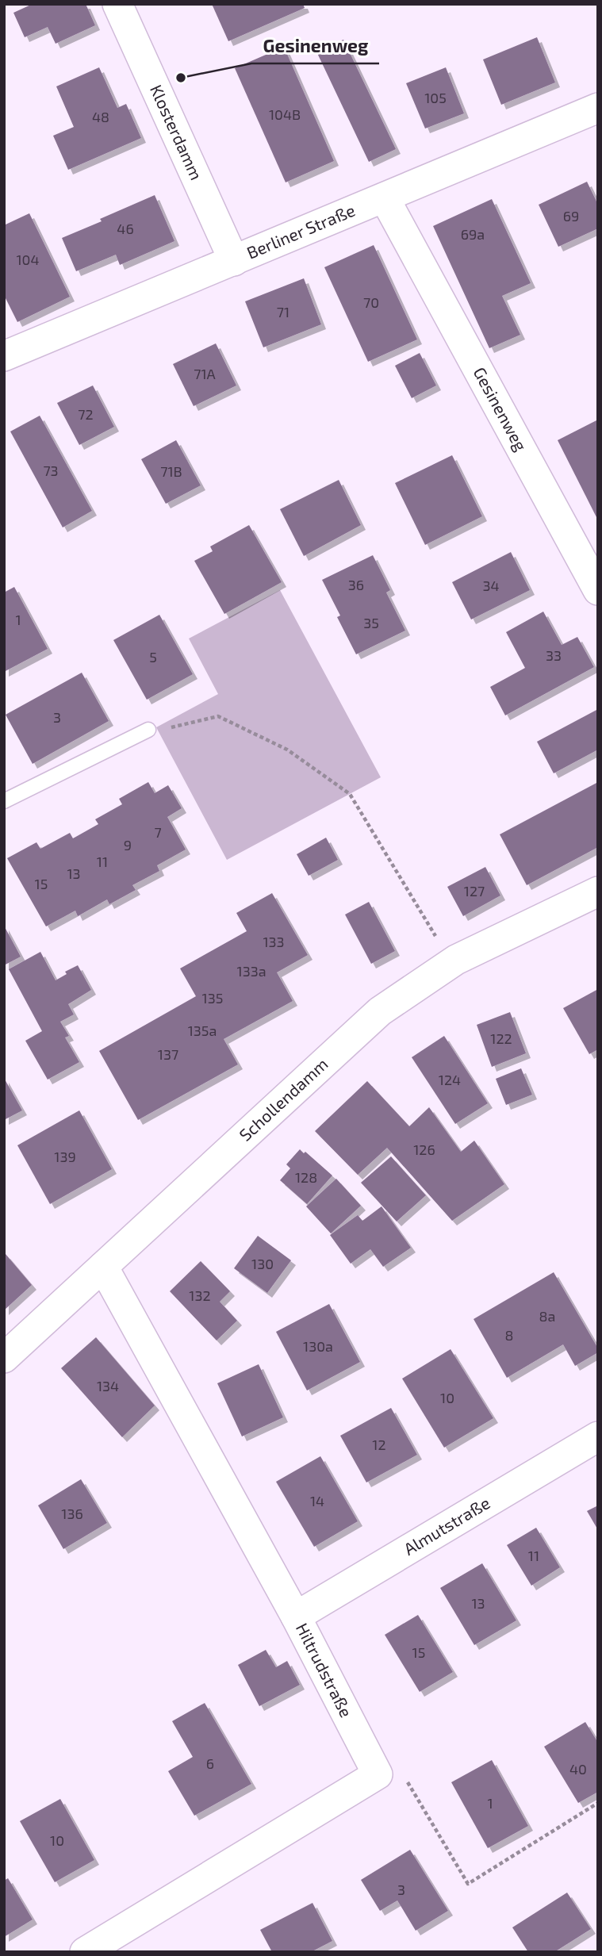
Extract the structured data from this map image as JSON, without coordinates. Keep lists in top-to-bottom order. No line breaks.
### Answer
{"streets":{"street":["Klosterdamm","Berliner Straße","Gesinenweg","Schollendamm","Almutstraße","Hiltrudstraße"]},"crossings":[["Klosterdamm","Berliner Straße"],["Berliner Straße","Gesinenweg"],["Schollendamm","Hiltrudstraße"],["Almutstraße","Hiltrudstraße"]],"places":["Gesinenweg"],"house_numbers":["105","104B","48","69","46","69a","104","70","71","71A","72","73","71B","36","34","1","35","33","5","3","7","9","11","13","15","127","133","133a","135","135a","122","137","124","126","139","128","130","132","8a","8","130a","134","10","12","14","136","11","13","15","6","40","1","10","3"]}
